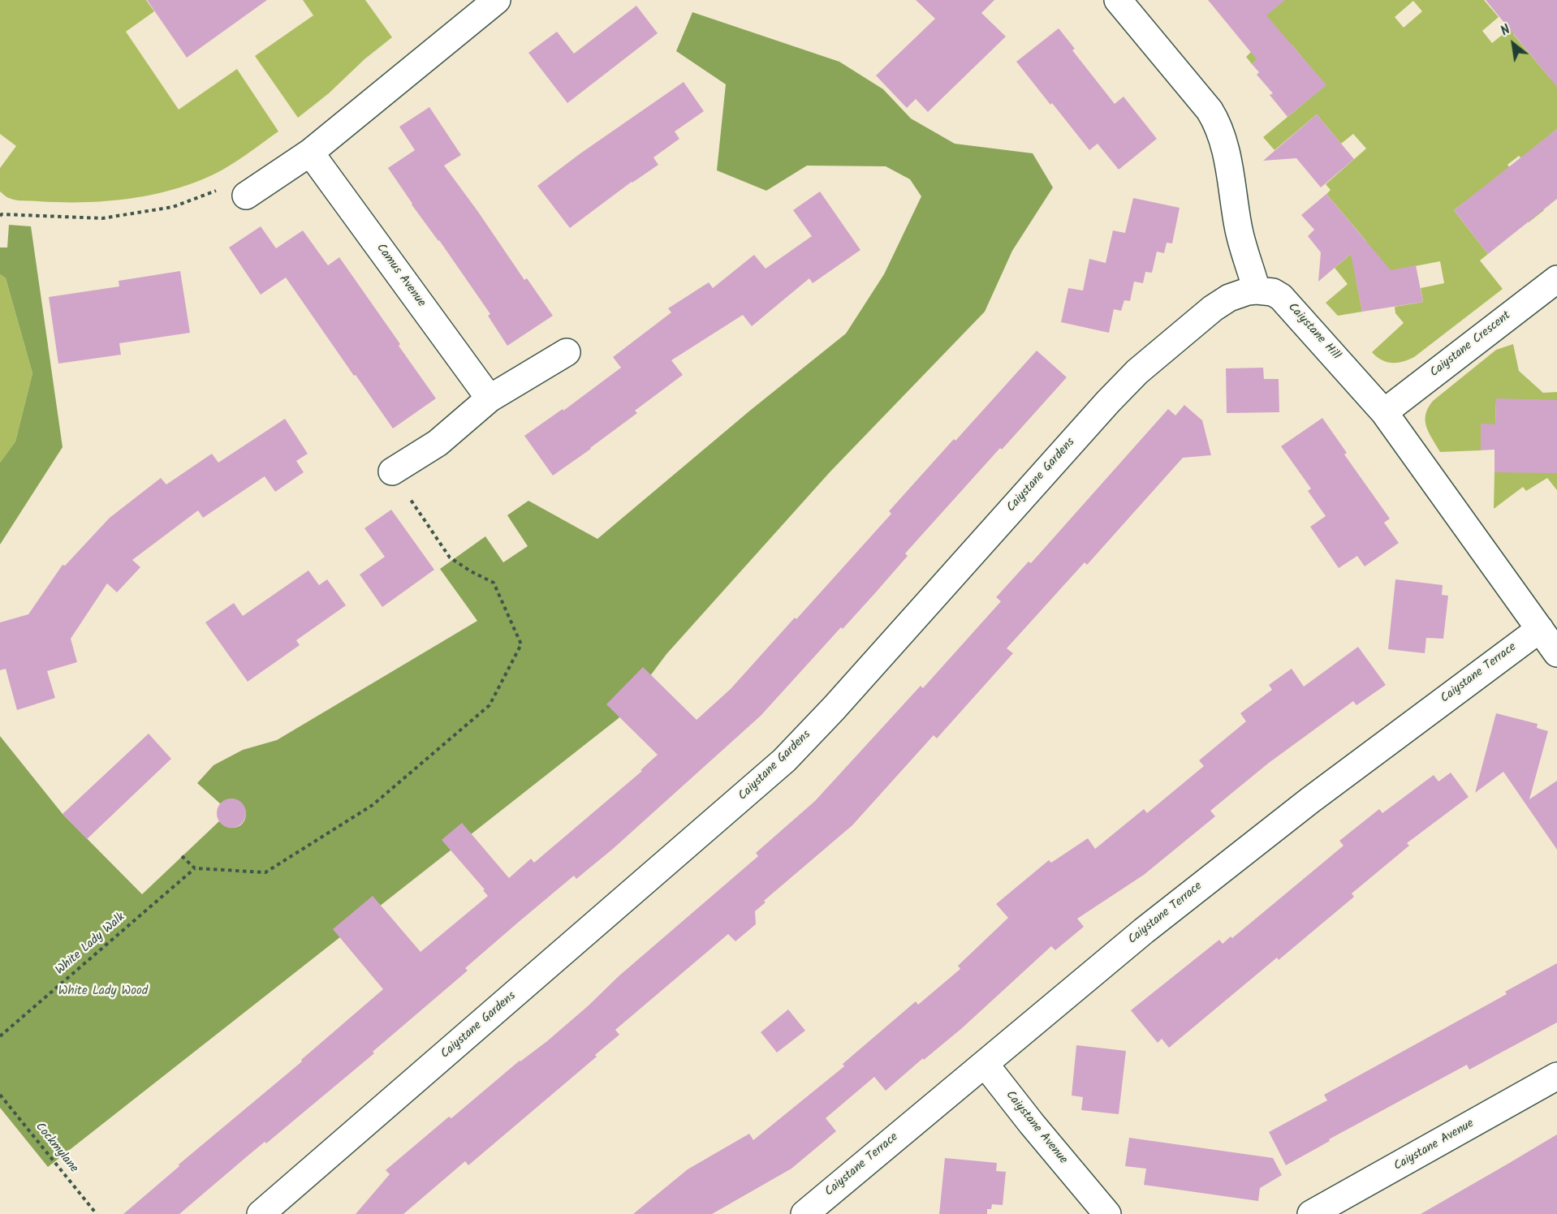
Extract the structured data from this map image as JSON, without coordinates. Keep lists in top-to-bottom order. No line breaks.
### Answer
{"streets":{"street":["Camus Avenue","Caiystane Hill","Caiystane Crescent","Caiystane Gardens","Caiystane Terrace","Caiystane Avenue"],"path":["White Lady Walk","Cockmylane"]},"crossings":[["Caiystane Hill","Caiystane Crescent"],["Caiystane Hill","Caiystane Gardens"],["Caiystane Hill","Caiystane Terrace"],["Caiystane Terrace","Caiystane Avenue"]],"parks":["White Lady Wood"],"north":"top left"}
